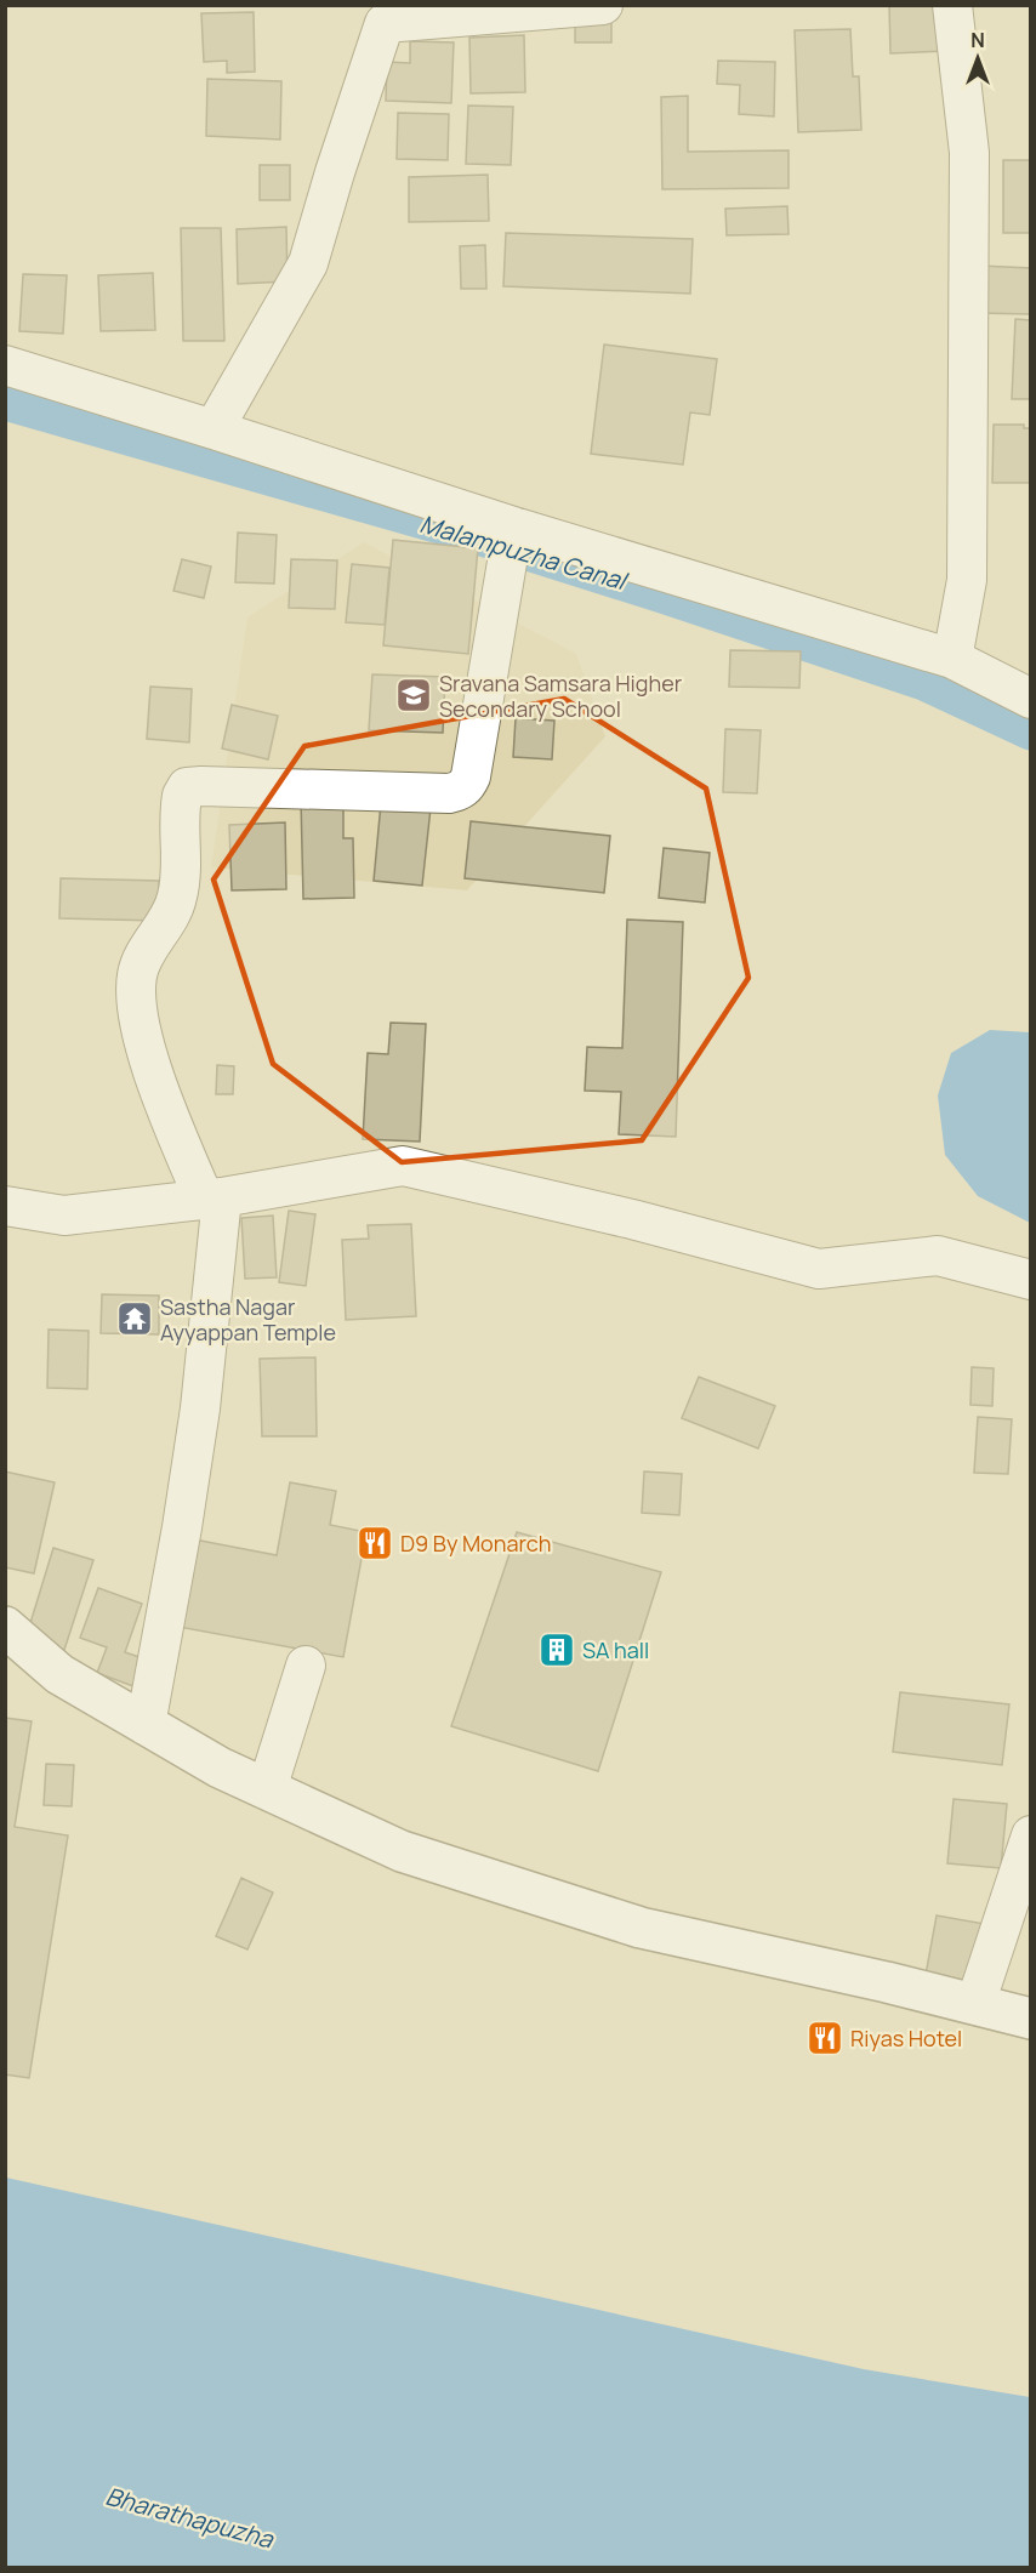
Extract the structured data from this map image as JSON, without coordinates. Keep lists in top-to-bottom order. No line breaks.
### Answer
{"water":["Malampuzha Canal","Bharathapuzha"],"places":{"school or university":["Sravana Samsara Higher Secondary School"],"temple":["Sastha Nagar Ayyappan Temple"],"restaurant":["D9 By Monarch","Riyas Hotel"],"building":["SA hall"]},"north":"top"}
